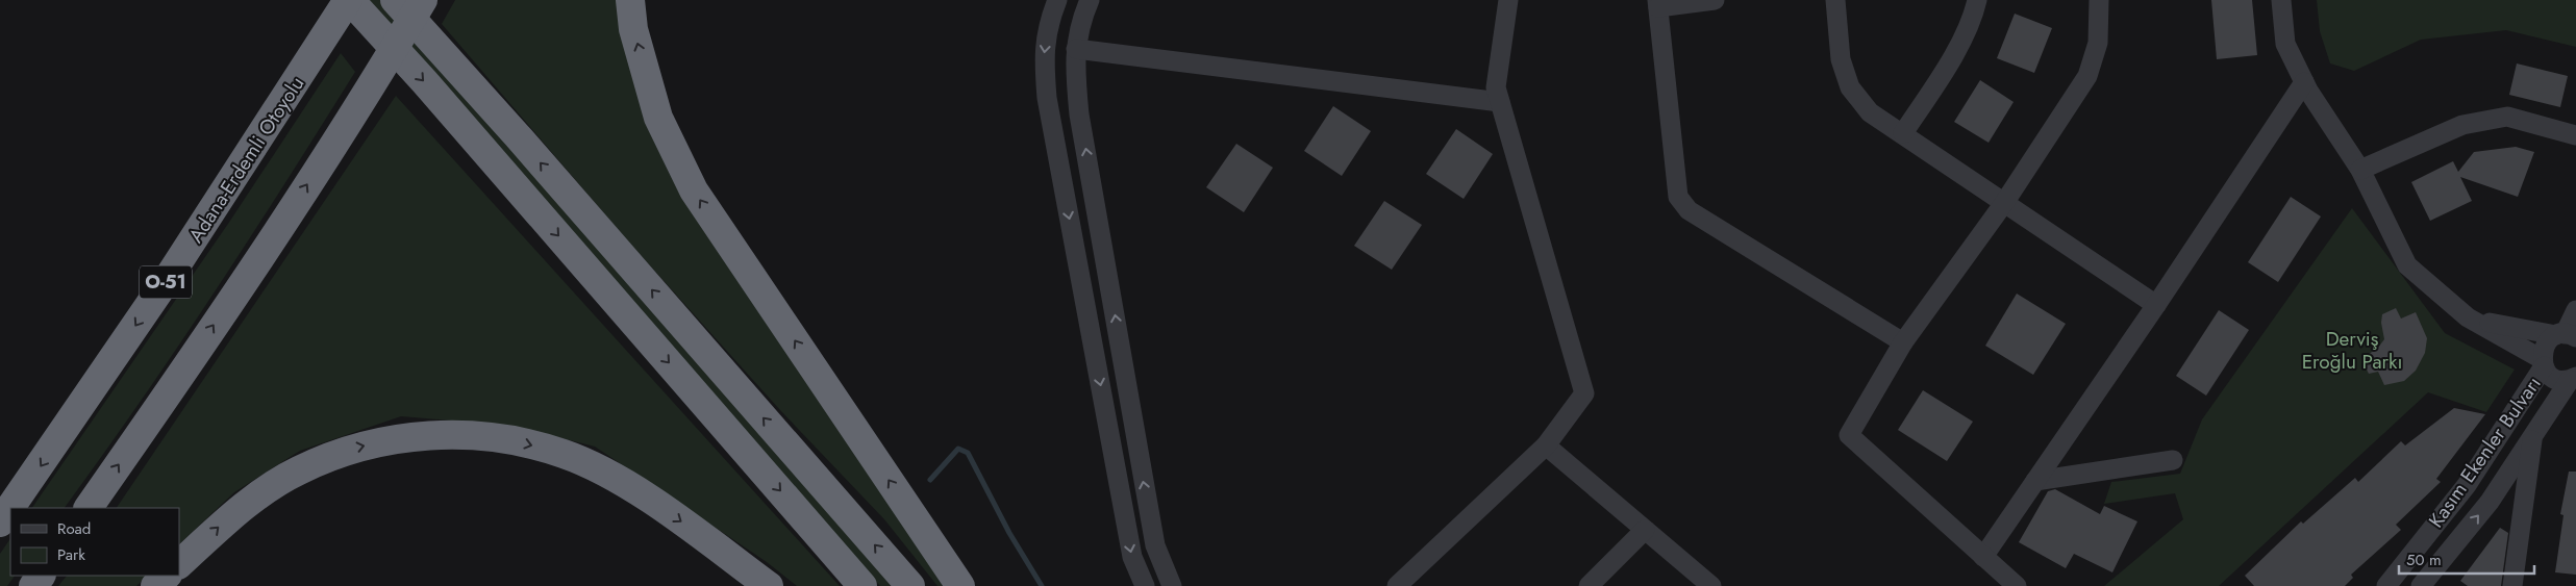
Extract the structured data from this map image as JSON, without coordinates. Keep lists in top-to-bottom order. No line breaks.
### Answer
{"streets":{"highway":["Adana-Erdemli Otoyolu","O-51"],"street":["Kasım Ekenler Bulvarı"]},"parks":["Derviş Eroğlu Parkı"],"legend":["Road","Park"],"scale_bar":"50 m"}
